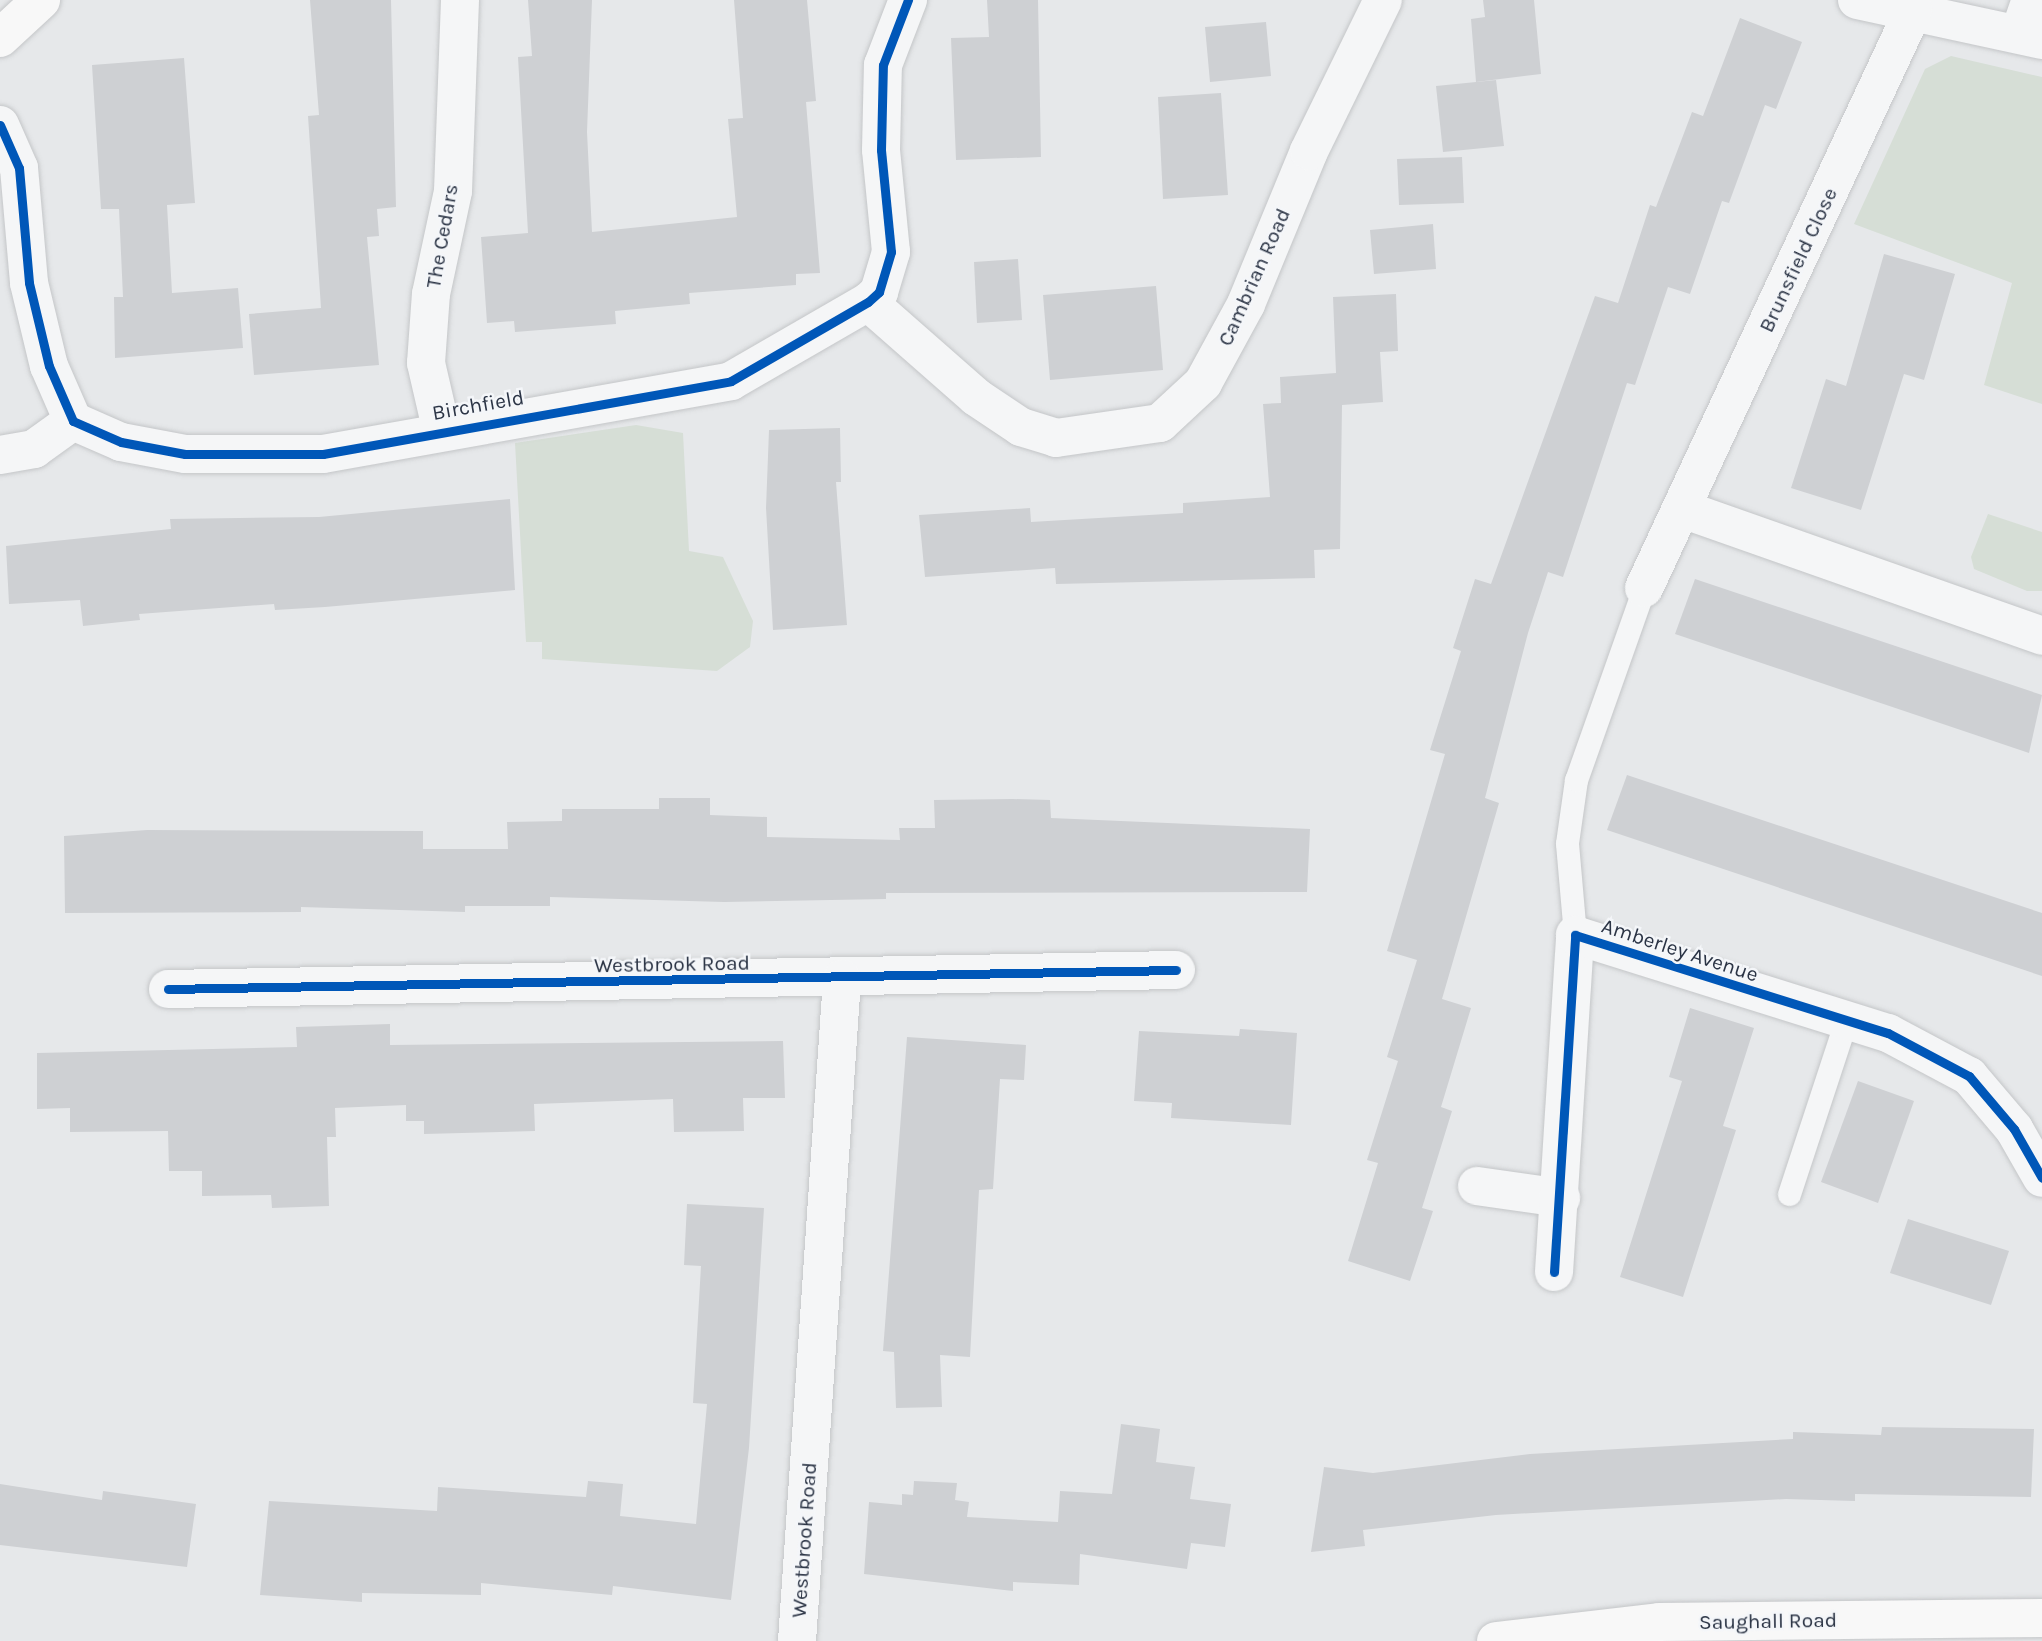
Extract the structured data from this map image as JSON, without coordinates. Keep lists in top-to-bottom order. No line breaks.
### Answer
{"streets":{"street":["The Cedars","Brunsfield Close","Cambrian Road","Birchfield","Amberley Avenue","Westbrook Road","Saughall Road"]},"crossings":[["The Cedars","Birchfield"],["Cambrian Road","Birchfield"]]}
